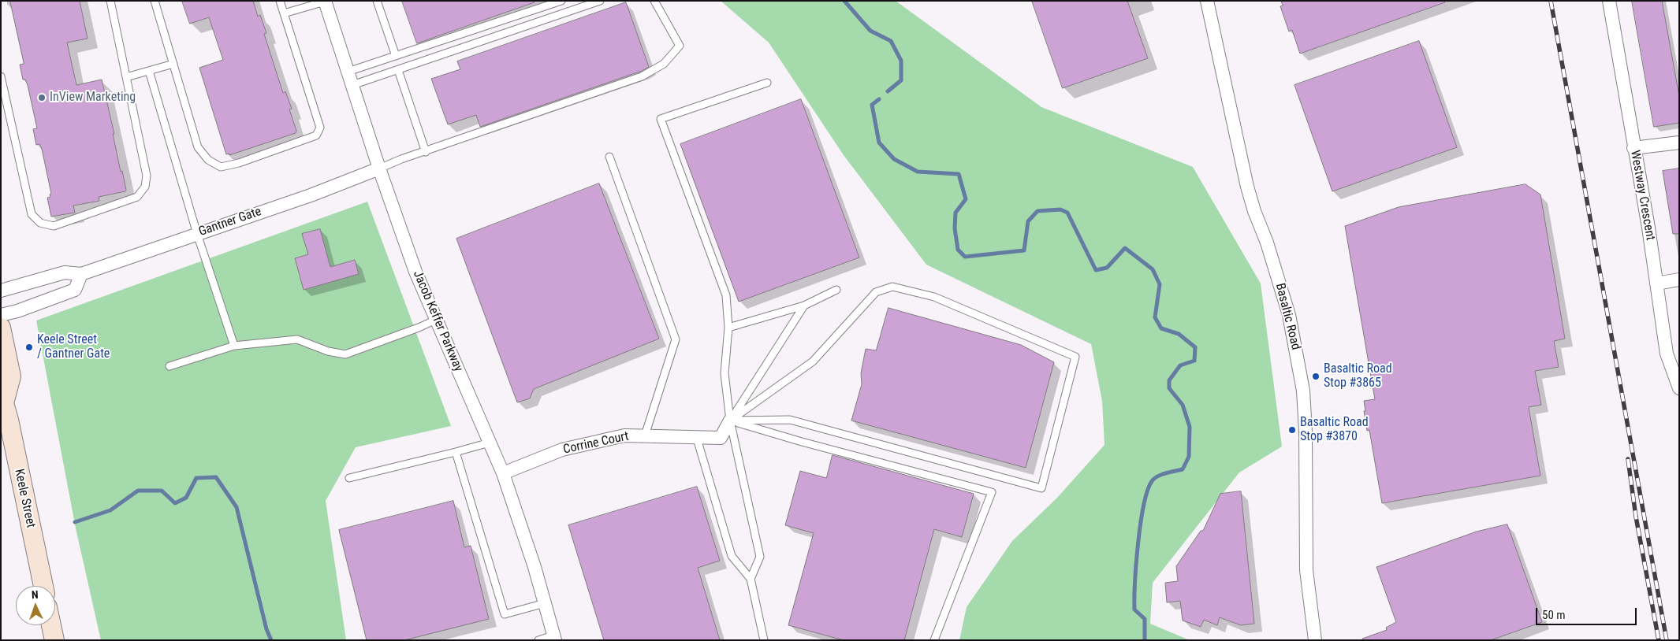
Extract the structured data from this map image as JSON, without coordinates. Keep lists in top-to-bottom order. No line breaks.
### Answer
{"streets":{"main road":["Keele Street"],"street":["Westway Crescent","Gantner Gate","Basaltic Road","Jacob Keffer Parkway","Corrine Court"]},"crossings":[["Gantner Gate","Jacob Keffer Parkway"],["Jacob Keffer Parkway","Corrine Court"]],"places":["InView Marketing","Keele Street / Gantner Gate","Basaltic Road Stop #3865","Basaltic Road Stop #3870"],"scale_bar":"50 m","north":"top"}
